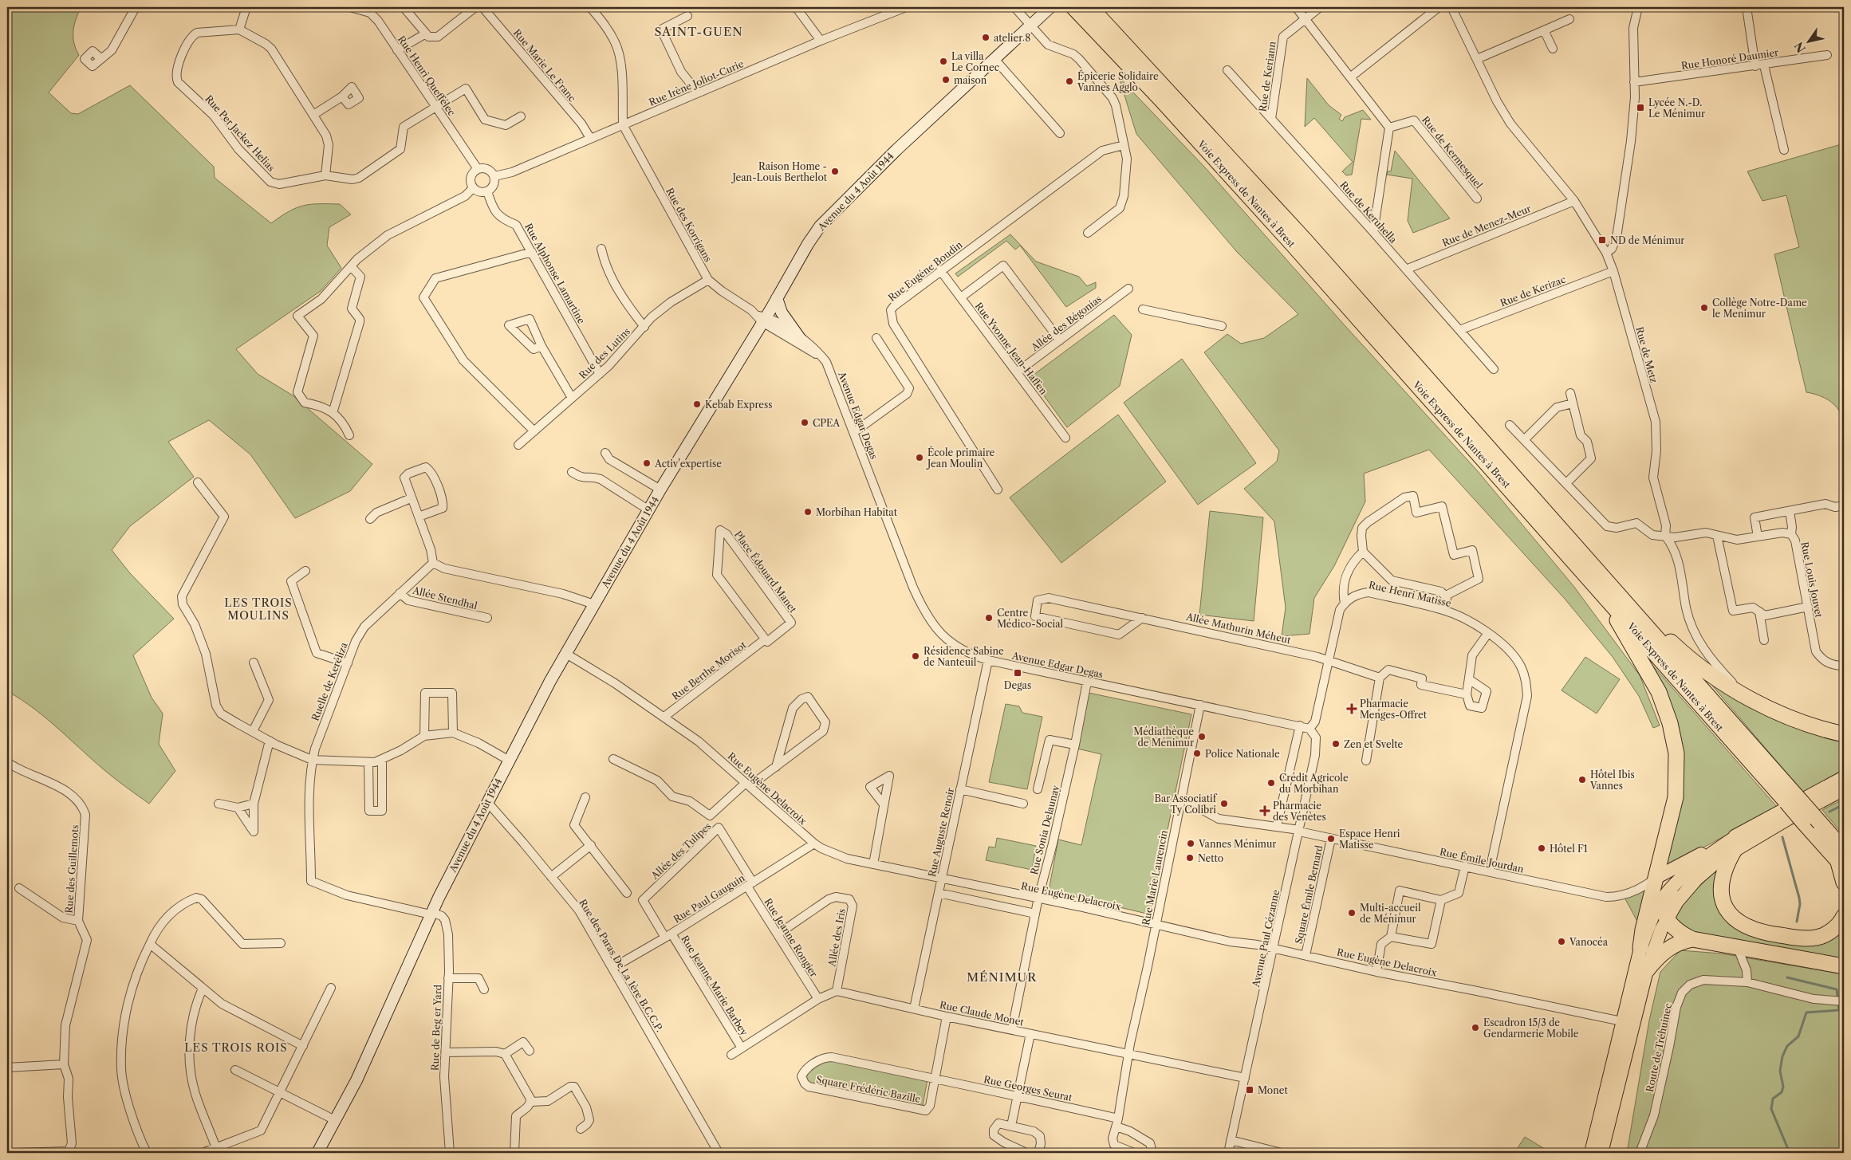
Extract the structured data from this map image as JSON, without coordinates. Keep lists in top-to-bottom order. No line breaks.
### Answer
{"streets":{"highway":["Voie Express de Nantes à Brest"],"street":["Rue Honoré Daumier","Rue Marie Le Franc","Rue Henri Queffélec","Rue de Keriann","Rue Irène Joliot-Curie","Rue Per Jackez Helias","Rue de Kermesquel","Avenue du 4 Août 1944","Rue de Keruhella","Rue des Korrigans","Rue de Menez-Meur","Rue Eugéne Boudin","Rue Alphonse Lamartine","Rue de Kerizac","Allée des Bégonias","Rue Yvonne Jean-Haffen","Rue des Lutins","Rue de Metz","Avenue Edgar Degas","Place Édouard Manet","Rue Louis Jouvet","Rue Henri Matisse","Allée Stendhal","Allée Mathurin Méheut","Rue Berthe Morisot","Ruelle de Keréliza","Rue Eugène Delacroix","Rue Sonia Delaunay","Rue Auguste Renoir","Allée des Tulipes","Rue Émile Jourdan","Rue des Guillemots","Rue Marie Laurencin","Square Émile Bernard","Rue Paul Gauguin","Rue Jeanne Rongier","Allée des Iris","Avenue Paul Cézanne","Rue des Paras De La 1ère B.C.C.P.","Rue Jeanne Marie Barbey","Rue Claude Monet","Rue de Beg er Yard","Route de Tréhuinec","Rue Georges Seurat","Square Frédéric Bazille"]},"crossings":[["Rue Marie Le Franc","Rue Irène Joliot-Curie"],["Rue Henri Queffélec","Rue Irène Joliot-Curie"],["Rue Henri Queffélec","Rue Alphonse Lamartine"],["Rue de Keriann","Rue de Keruhella"],["Rue Irène Joliot-Curie","Rue des Korrigans"],["Rue Irène Joliot-Curie","Rue Alphonse Lamartine"],["Avenue du 4 Août 1944","Rue des Korrigans"],["Avenue du 4 Août 1944","Avenue Edgar Degas"],["Avenue du 4 Août 1944","Ruelle de Keréliza"],["Avenue du 4 Août 1944","Rue Eugène Delacroix"],["Avenue du 4 Août 1944","Rue des Paras De La 1ère B.C.C.P."],["Avenue du 4 Août 1944","Rue de Beg er Yard"],["Rue de Keruhella","Rue de Menez-Meur"],["Rue de Keruhella","Rue de Kerizac"],["Rue des Korrigans","Rue des Lutins"],["Rue des Korrigans","Avenue Edgar Degas"],["Rue de Menez-Meur","Rue de Metz"],["Rue Eugéne Boudin","Rue Yvonne Jean-Haffen"],["Rue Alphonse Lamartine","Rue des Lutins"],["Rue de Kerizac","Rue de Metz"],["Allée des Bégonias","Rue Yvonne Jean-Haffen"],["Rue de Metz","Rue Louis Jouvet"],["Avenue Edgar Degas","Rue Sonia Delaunay"],["Avenue Edgar Degas","Rue Auguste Renoir"],["Avenue Edgar Degas","Rue Marie Laurencin"],["Avenue Edgar Degas","Avenue Paul Cézanne"],["Place Édouard Manet","Rue Berthe Morisot"],["Rue Henri Matisse","Rue Émile Jourdan"],["Allée Stendhal","Ruelle de Keréliza"],["Rue Berthe Morisot","Rue Eugène Delacroix"],["Ruelle de Keréliza","Rue de Beg er Yard"],["Rue Eugène Delacroix","Rue Sonia Delaunay"],["Rue Eugène Delacroix","Rue Auguste Renoir"],["Rue Eugène Delacroix","Rue Marie Laurencin"],["Rue Eugène Delacroix","Square Émile Bernard"],["Rue Eugène Delacroix","Rue Paul Gauguin"],["Rue Eugène Delacroix","Avenue Paul Cézanne"],["Rue Sonia Delaunay","Rue Claude Monet"],["Rue Auguste Renoir","Rue Claude Monet"],["Allée des Tulipes","Rue Paul Gauguin"],["Allée des Tulipes","Rue Jeanne Rongier"],["Allée des Tulipes","Rue Jeanne Marie Barbey"],["Rue Émile Jourdan","Rue Marie Laurencin"],["Rue Émile Jourdan","Square Émile Bernard"],["Rue Émile Jourdan","Avenue Paul Cézanne"],["Rue Marie Laurencin","Rue Claude Monet"],["Rue Marie Laurencin","Rue Georges Seurat"],["Rue Paul Gauguin","Rue Jeanne Rongier"],["Rue Paul Gauguin","Rue des Paras De La 1ère B.C.C.P."],["Rue Paul Gauguin","Rue Jeanne Marie Barbey"],["Rue Jeanne Rongier","Allée des Iris"],["Allée des Iris","Rue Claude Monet"],["Avenue Paul Cézanne","Rue Claude Monet"],["Rue Georges Seurat","Square Frédéric Bazille"]],"districts":["SAINT-GUEN","LES TROIS MOULINS","MÉNIMUR","LES TROIS ROIS"],"places":{"other":["atelier 8","La villa Le Cornec","maison","Épicerie Solidaire Vannes Agglo","Raison Home - Jean-Louis Berthelot","Collège Notre-Dame le Menimur","Kebab Express","CPEA","École primaire Jean Moulin","Activ'expertise","Morbihan Habitat","Centre Médico-Social","Résidence Sabine de Nanteuil","Médiathèque de Ménimur","Zen et Svelte","Police Nationale","Hôtel Ibis Vannes","Crédit Agricole du Morbihan","Bar Associatif Ty Colibri","Espace Henri Matisse","Vannes Ménimur","Hôtel F1","Netto","Multi-accueil de Ménimur","Vanocéa","Escadron 15/3 de Gendarmerie Mobile"],"transit":["Lycée N.-D. Le Ménimur","ND de Ménimur","Degas","Monet"],"health":["Pharmacie Menges-Offret","Pharmacie des Vénètes"]},"north":"bottom left"}
